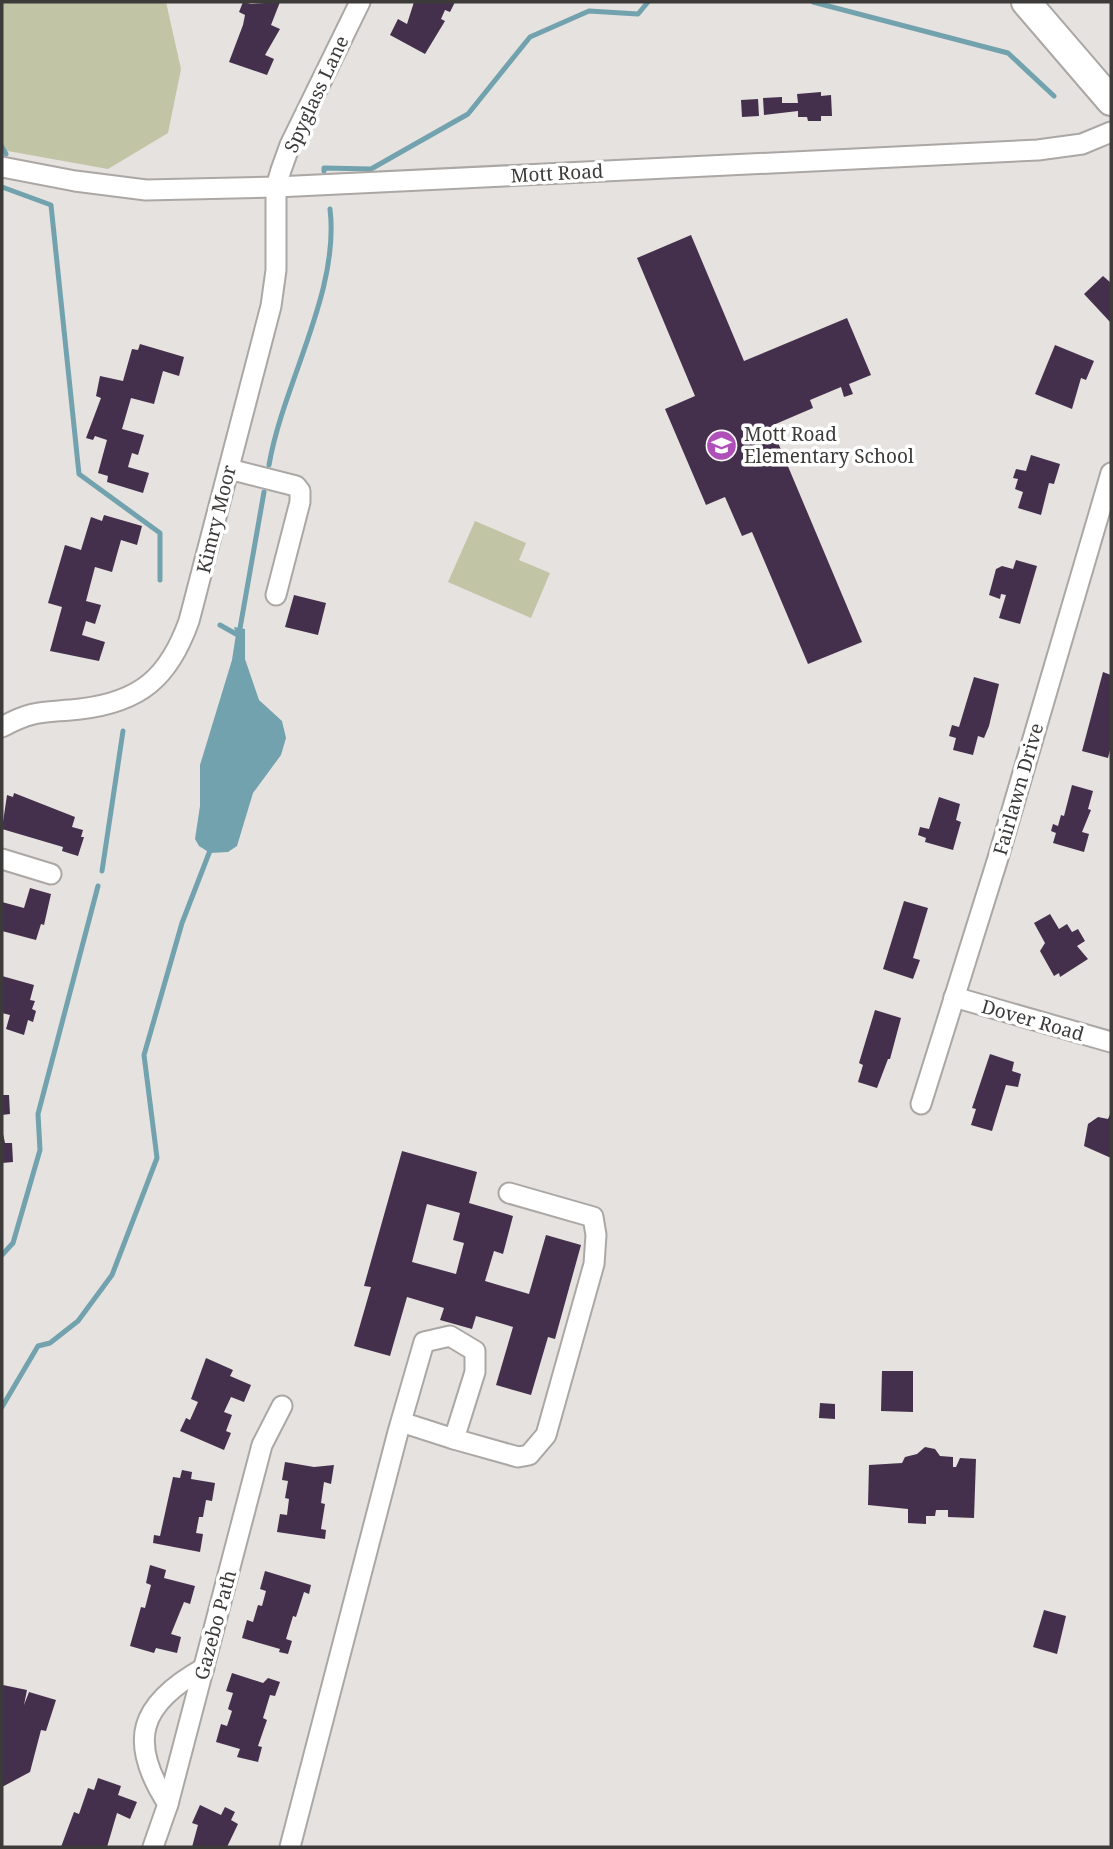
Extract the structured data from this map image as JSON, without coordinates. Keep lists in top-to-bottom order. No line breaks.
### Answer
{"streets":{"street":["Spyglass Lane","Mott Road","Kimry Moor","Fairlawn Drive","Dover Road","Gazebo Path"]},"crossings":[["Spyglass Lane","Mott Road"],["Spyglass Lane","Kimry Moor"],["Mott Road","Kimry Moor"],["Fairlawn Drive","Dover Road"]],"places":{"school or university":["Mott Road Elementary School"]}}
